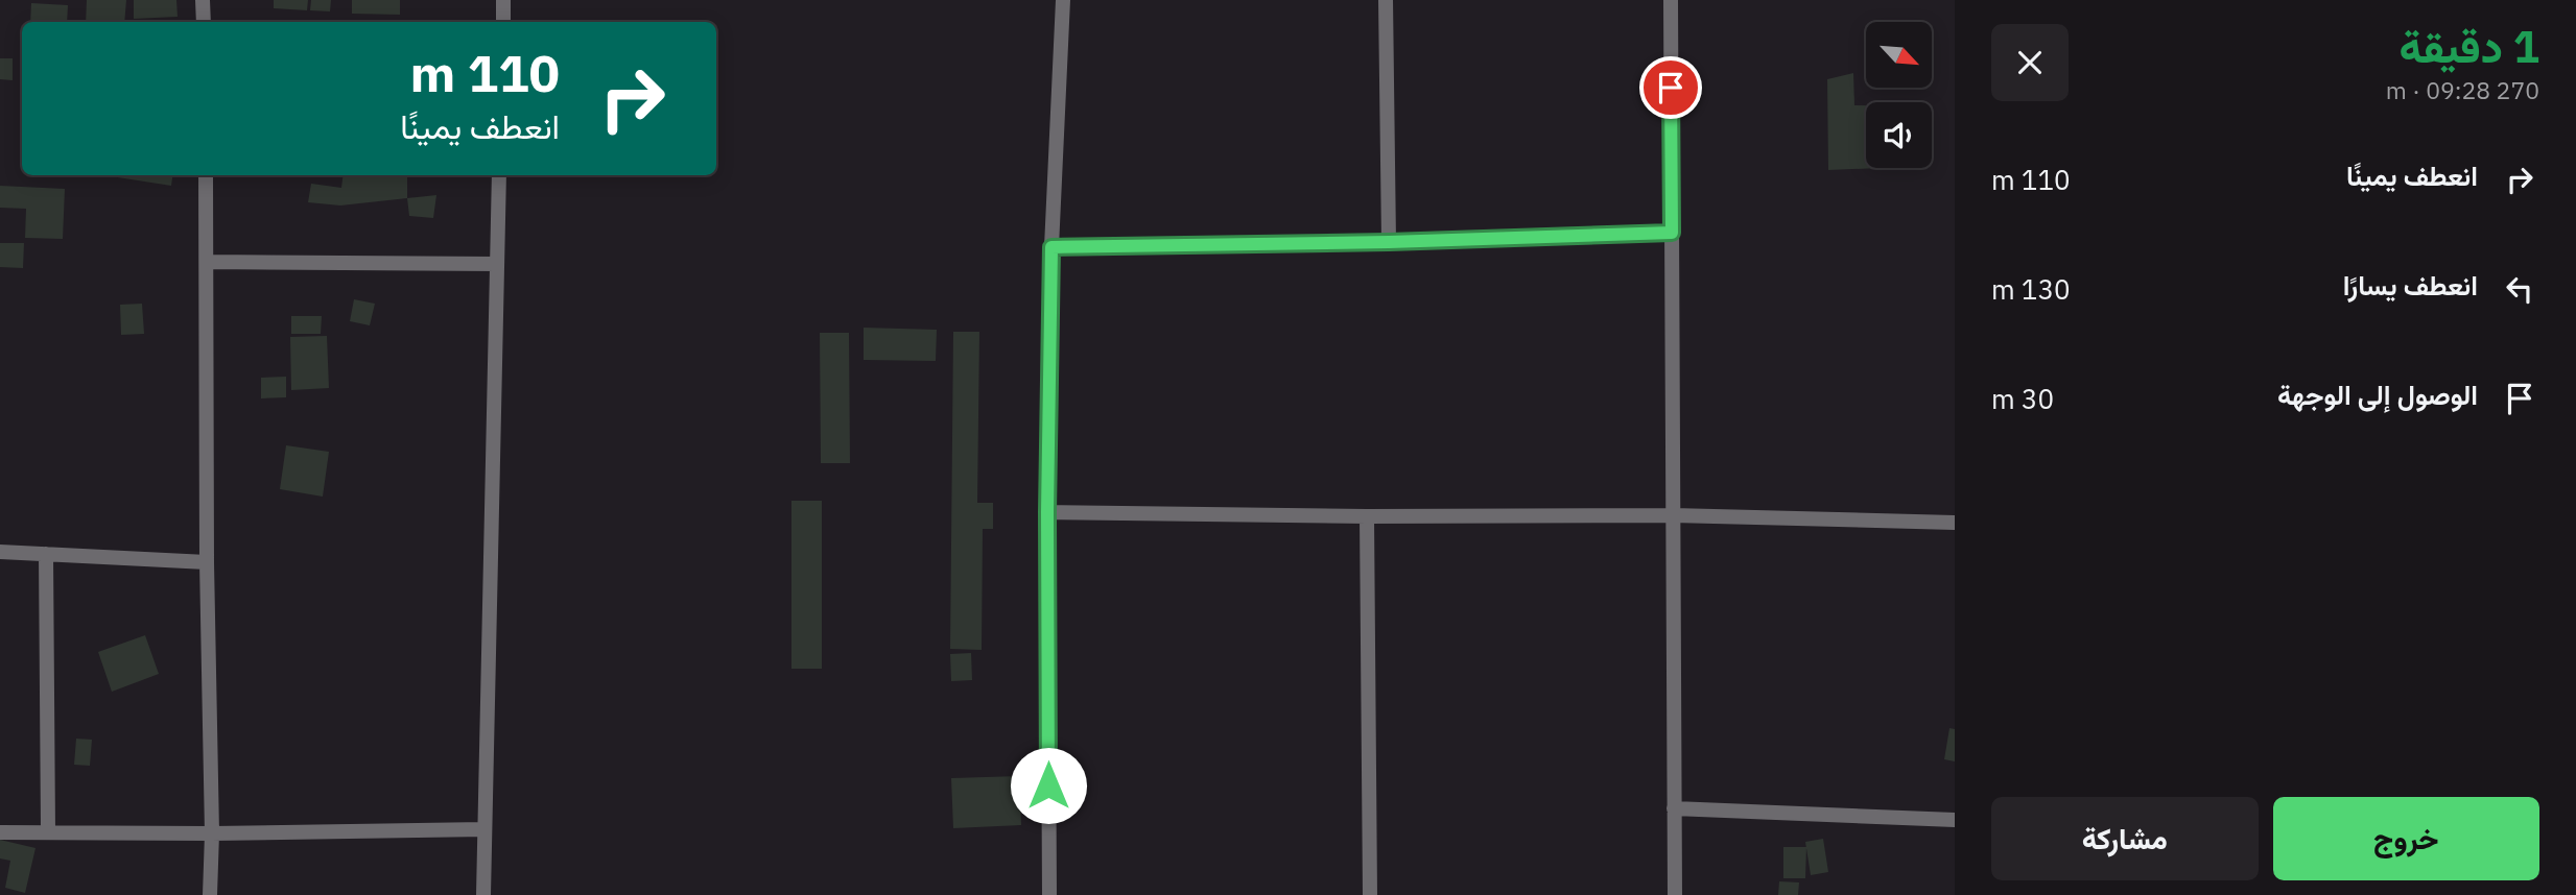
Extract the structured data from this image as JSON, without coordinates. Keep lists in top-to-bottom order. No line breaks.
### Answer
{"north":"bottom right","page":{"heading":["1 دقيقة","270 m · 09:28"],"turn":["110 m","انعطف يمينًا"],"list":[{"name":"انعطف يمينًا","value":"110 m"},{"name":"انعطف يسارًا","value":"130 m"},{"name":"الوصول إلى الوجهة","value":"30 m"}],"buttons":["خروج","مشاركة"]}}
